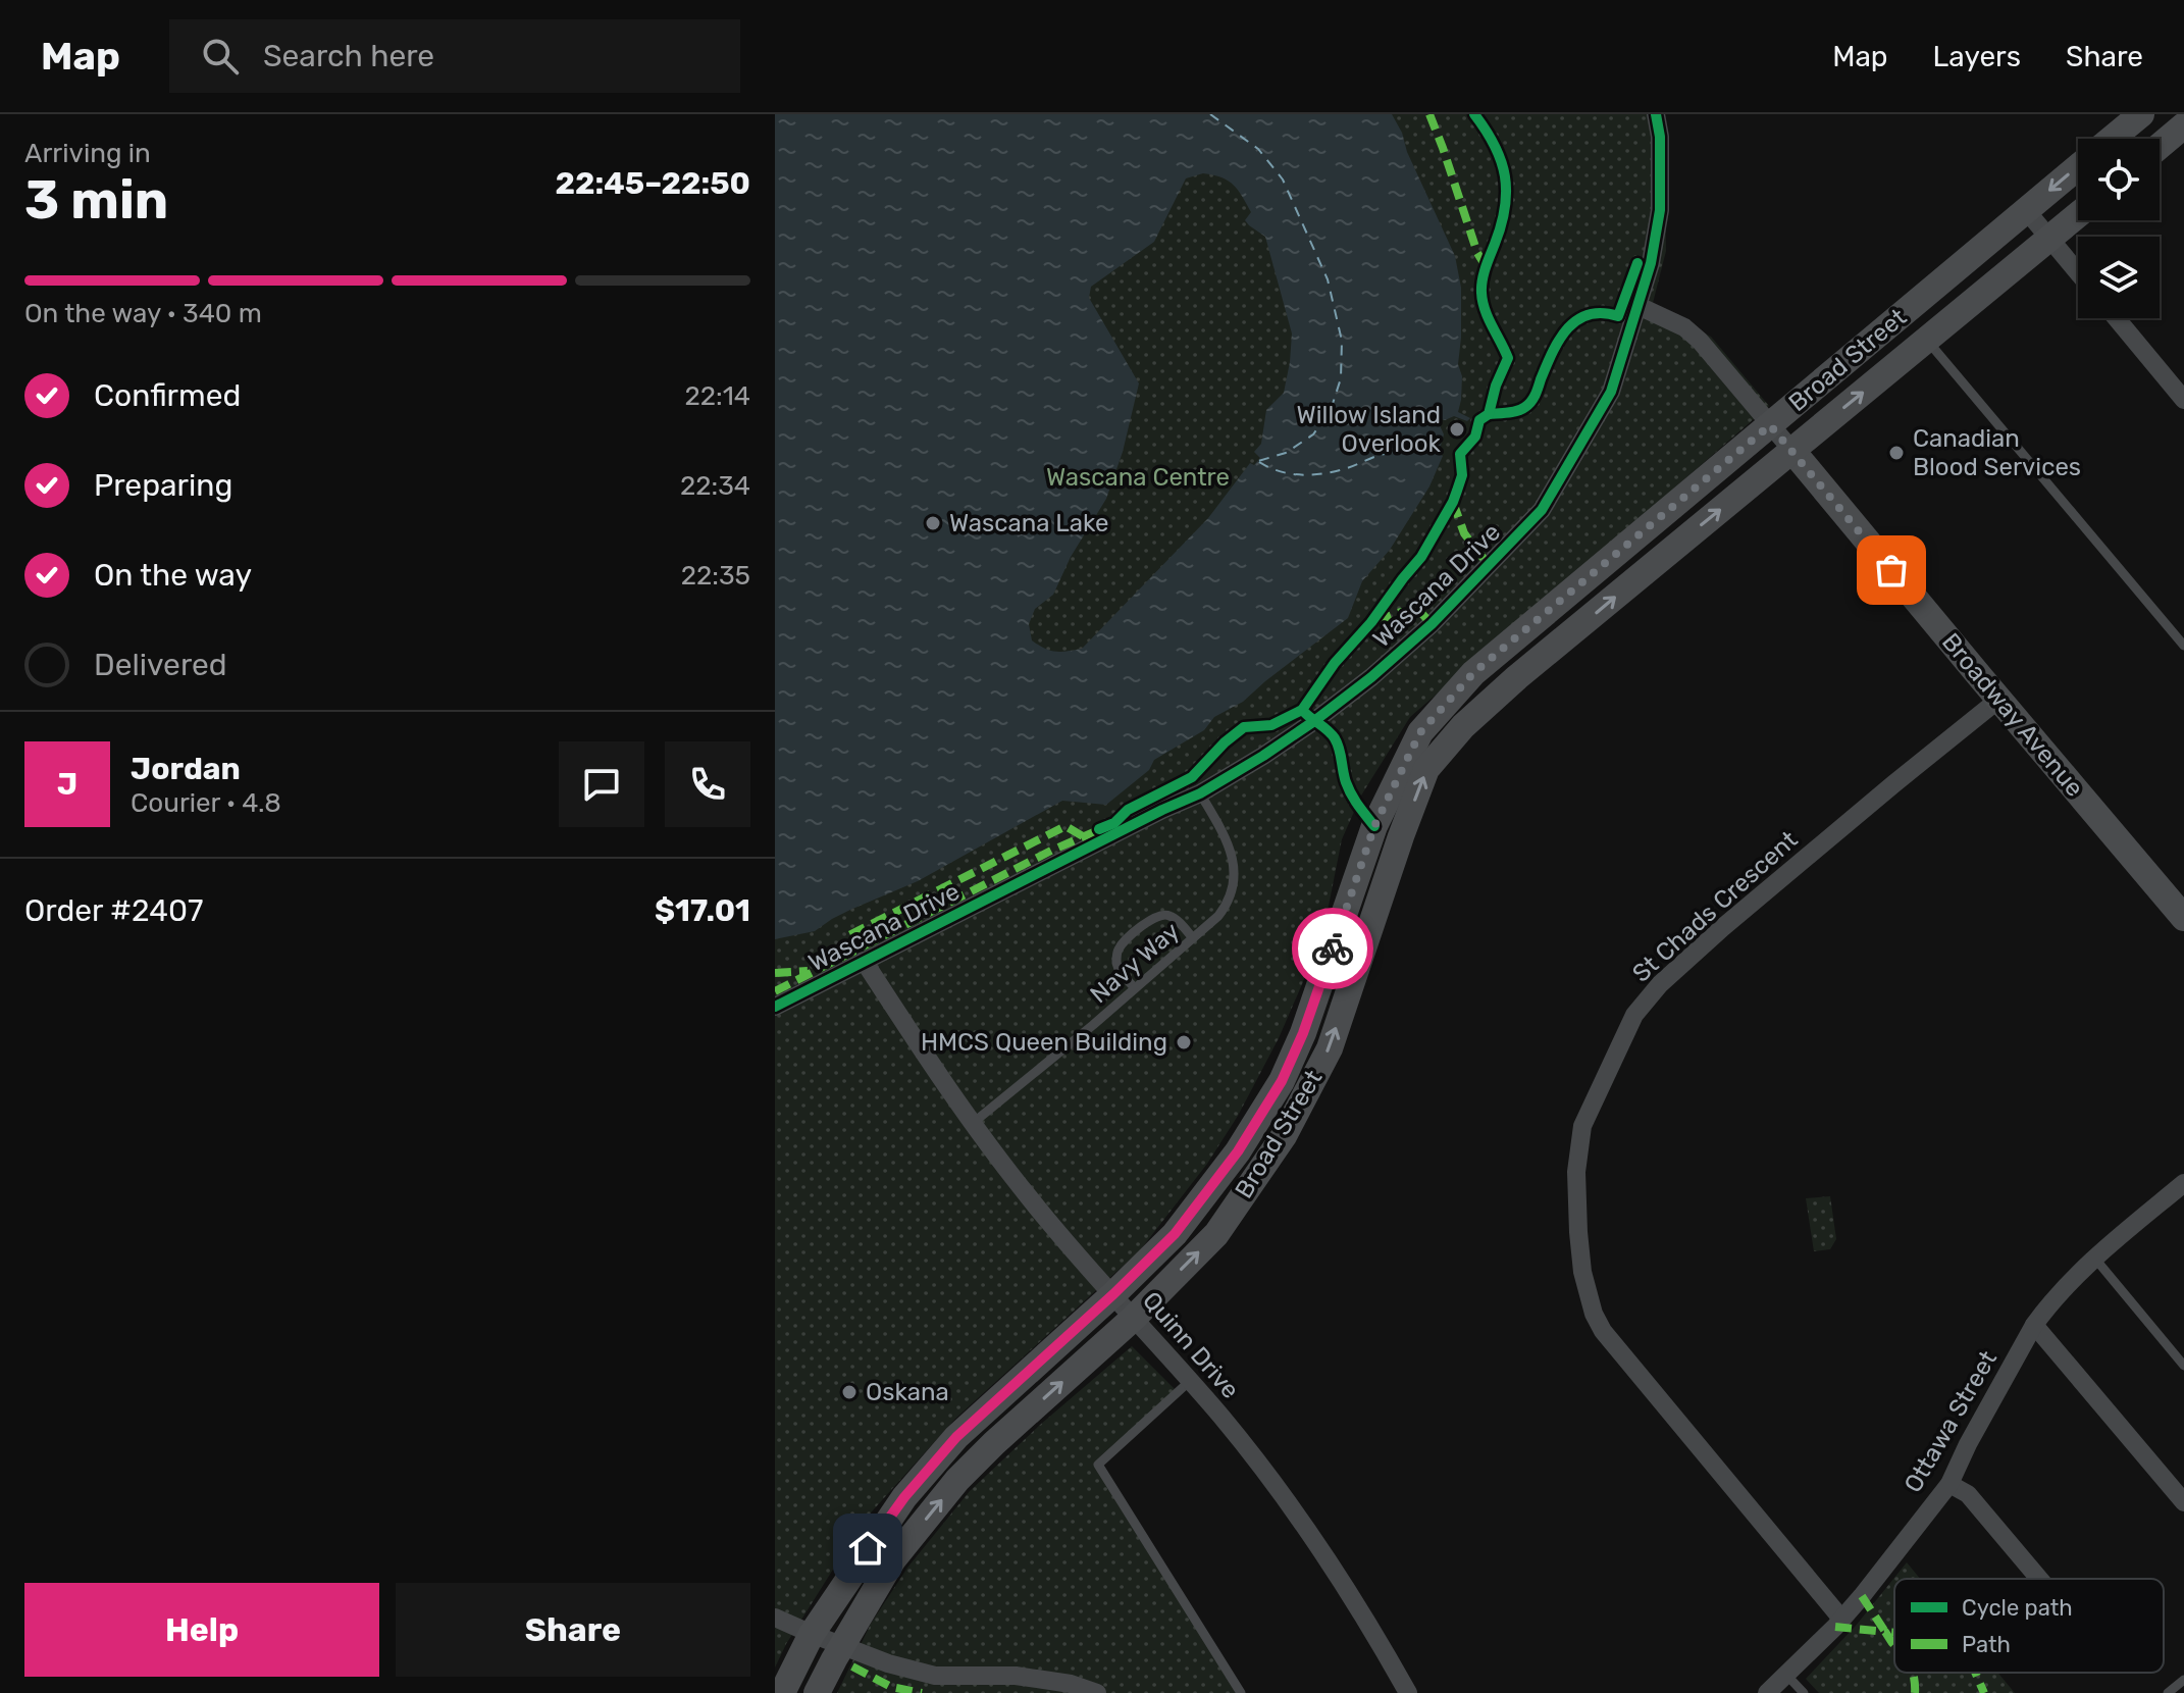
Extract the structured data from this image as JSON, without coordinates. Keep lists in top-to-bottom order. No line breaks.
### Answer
{"streets":{"main road":["Broad Street","Broadway Avenue"],"street":["Wascana Drive","St Chads Crescent","Quinn Drive","Ottawa Street"],"lane":["Navy Way"]},"crossings":[["Broad Street","Broadway Avenue"],["Broad Street","Quinn Drive"],["Wascana Drive","Broadway Avenue"],["Wascana Drive","Navy Way"],["Wascana Drive","Quinn Drive"],["Broadway Avenue","St Chads Crescent"],["St Chads Crescent","Ottawa Street"],["Navy Way","Quinn Drive"]],"parks":["Wascana Centre"],"places":["Willow Island Overlook","Canadian Blood Services","Wascana Lake","HMCS Queen Building","Oskana"],"legend":["Cycle path","Path"],"page":{"header":"Map","search":"Search here","nav":["Map","Layers","Share"],"heading":["3 min","Arriving in","22:45–22:50"],"panel":["Jordan","Courier · 4.8","Order #2407","$17.01"],"bar":"On the way · 340 m","list":[["Confirmed","22:14"],["Preparing","22:34"],["On the way","22:35"],"Delivered"],"round":"J","buttons":["Help","Share"]}}
